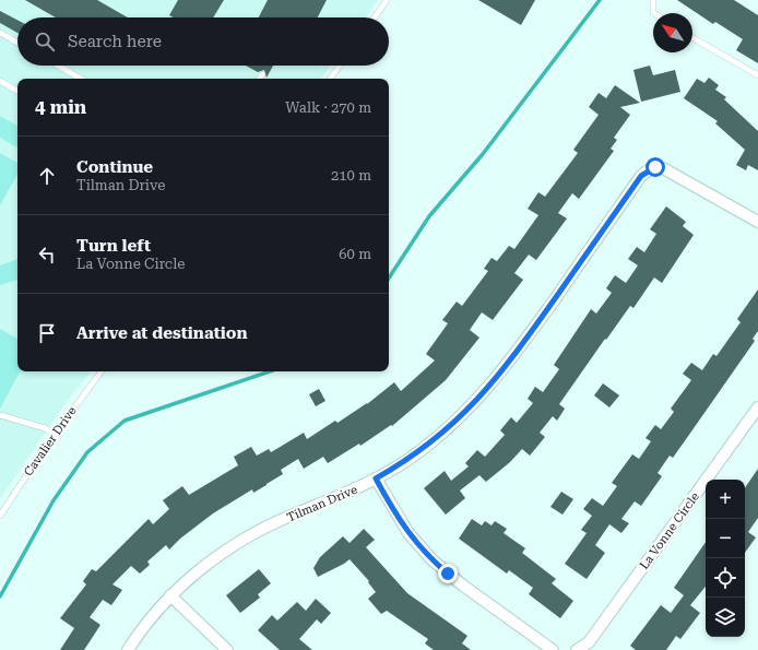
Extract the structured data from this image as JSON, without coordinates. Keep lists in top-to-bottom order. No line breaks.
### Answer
{"streets":{"street":["Tilman Drive","La Vonne Circle"],"lane":["Cavalier Drive"]},"north":"top left","page":{"search":"Search here","heading":["4 min","Walk · 270 m"],"list":[["Continue","Tilman Drive","210 m"],["Turn left","La Vonne Circle","60 m"],"Arrive at destination"],"map_buttons":["+","−"]}}
